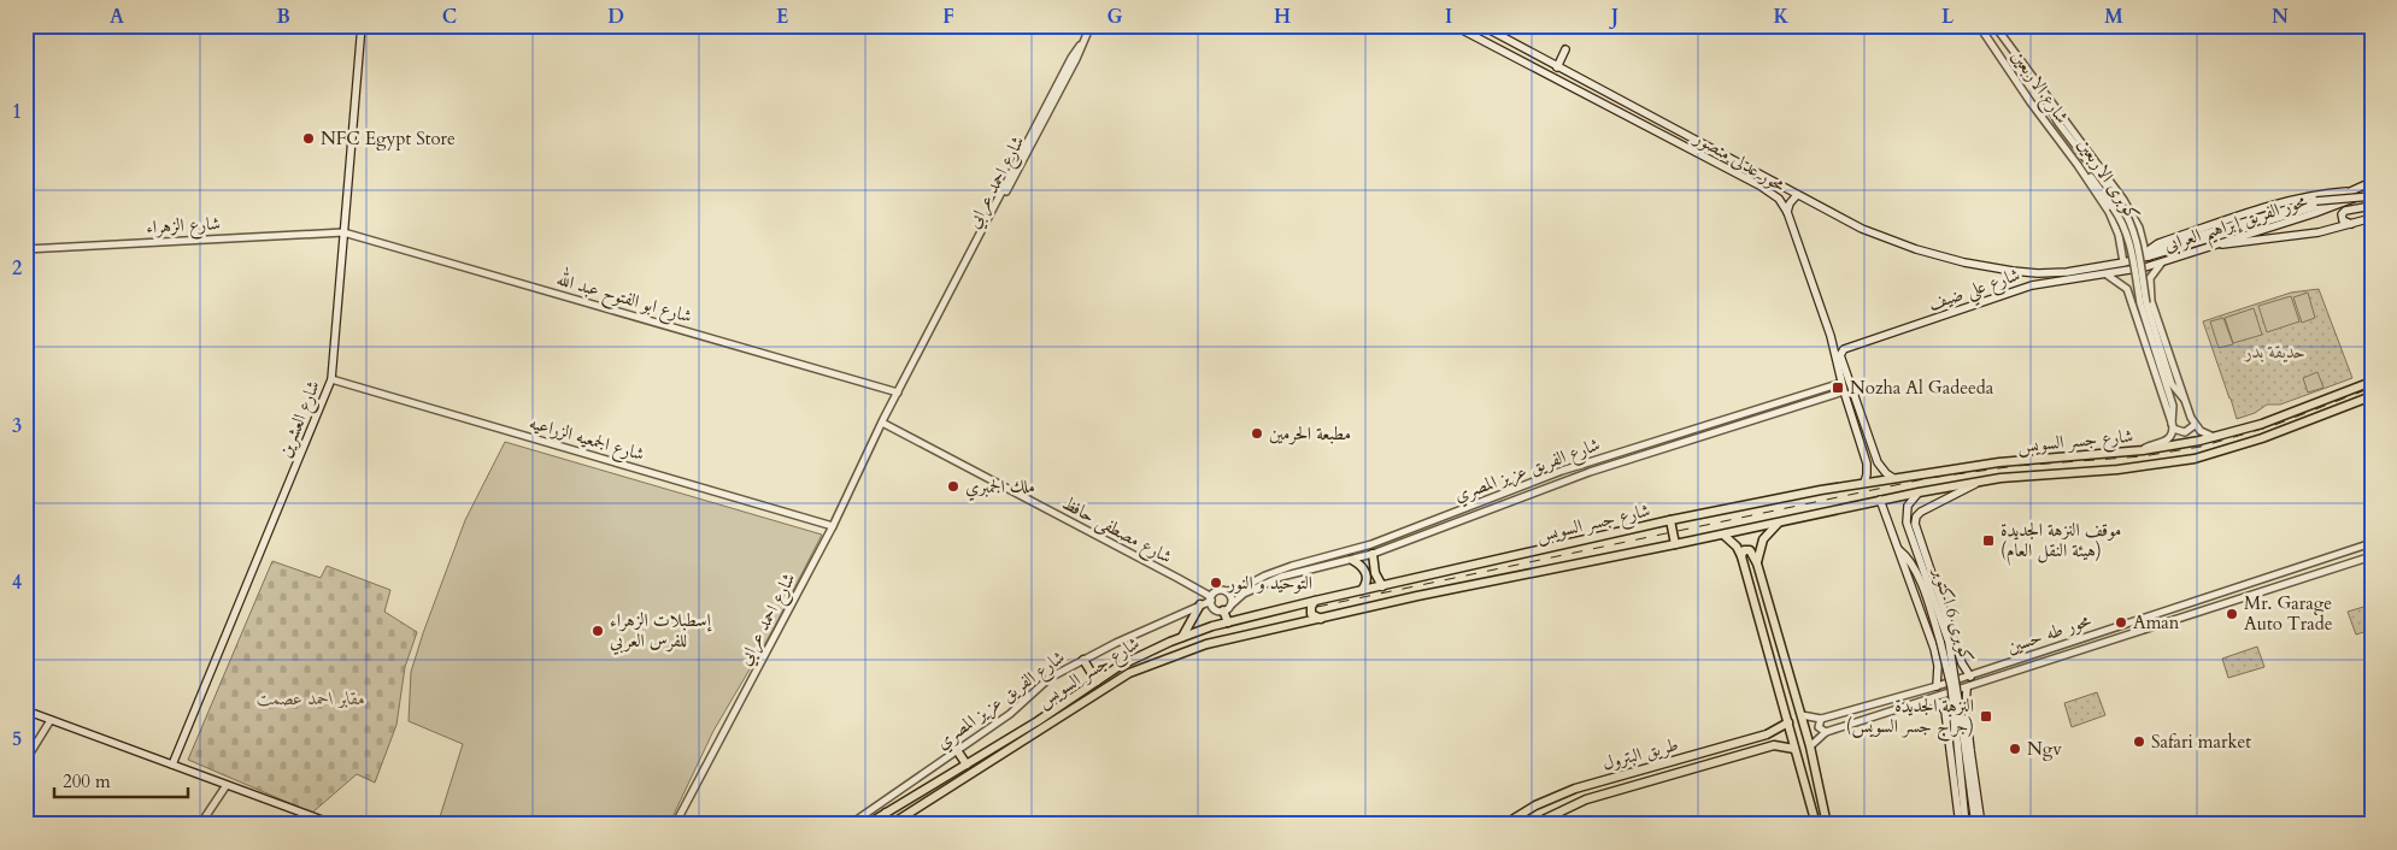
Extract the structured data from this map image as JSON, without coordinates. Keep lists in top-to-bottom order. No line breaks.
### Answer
{"streets":{"main road":["محور عدلى منصور","محور الفريق إبراهيم العرابى","شارع علي ضيف","شارع العشرين","شارع جسر السويس","كوبرى 6 اكتوبر","طريق البترول"],"street":["شارع الاربعين","كوبرى الاربعين","شارع احمد عرابي","شارع الزهراء","شارع ابو الفتوح عبد الله","شارع الجمعيه الزراعيه","شارع الفريق عزيز المصري","شارع مصطفى حافظ","محور طه حسين"]},"crossings":[["شارع الاربعين","كوبرى الاربعين"],["شارع الاربعين","محور الفريق إبراهيم العرابى"],["محور عدلى منصور","محور الفريق إبراهيم العرابى"],["محور عدلى منصور","شارع جسر السويس"],["محور عدلى منصور","شارع الفريق عزيز المصري"],["شارع احمد عرابي","شارع ابو الفتوح عبد الله"],["شارع احمد عرابي","شارع الجمعيه الزراعيه"],["شارع احمد عرابي","شارع مصطفى حافظ"],["محور الفريق إبراهيم العرابى","شارع علي ضيف"],["شارع الزهراء","شارع ابو الفتوح عبد الله"],["شارع الزهراء","شارع العشرين"],["شارع ابو الفتوح عبد الله","شارع العشرين"],["شارع العشرين","شارع الجمعيه الزراعيه"],["شارع جسر السويس","كوبرى 6 اكتوبر"],["شارع الفريق عزيز المصري","شارع مصطفى حافظ"]],"parks":["حديقة بدر","مقابر احمد عصمت"],"places":{"other":["NFC Egypt Store","مطبعة الحرمين","ملك الجمبري","التوحيد و النور","Mr. Garage Auto Trade","Aman","إسطبلات الزهراء للفرس العربي","Safari market","Ngv"],"transit":["Nozha Al Gadeeda","موقف النزهة الجديدة (هيئة النقل العام)","النزهة الجديدة (جراج جسر السويس)"]},"scale_bar":"200 m","grid":{"columns":["A","B","C","D","E","F","G","H","I","J","K","L","M","N"],"rows":["1","2","3","4","5"]}}
